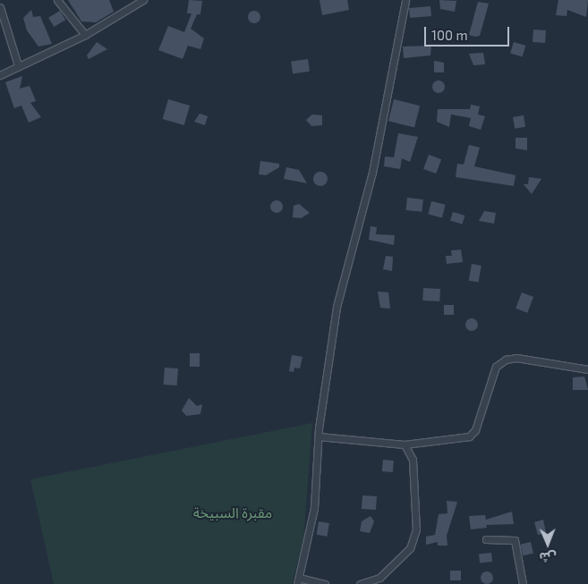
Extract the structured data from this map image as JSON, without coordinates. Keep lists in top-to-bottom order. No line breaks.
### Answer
{"parks":["مقبرة السبيخة"],"scale_bar":"100 m","north":"bottom"}
